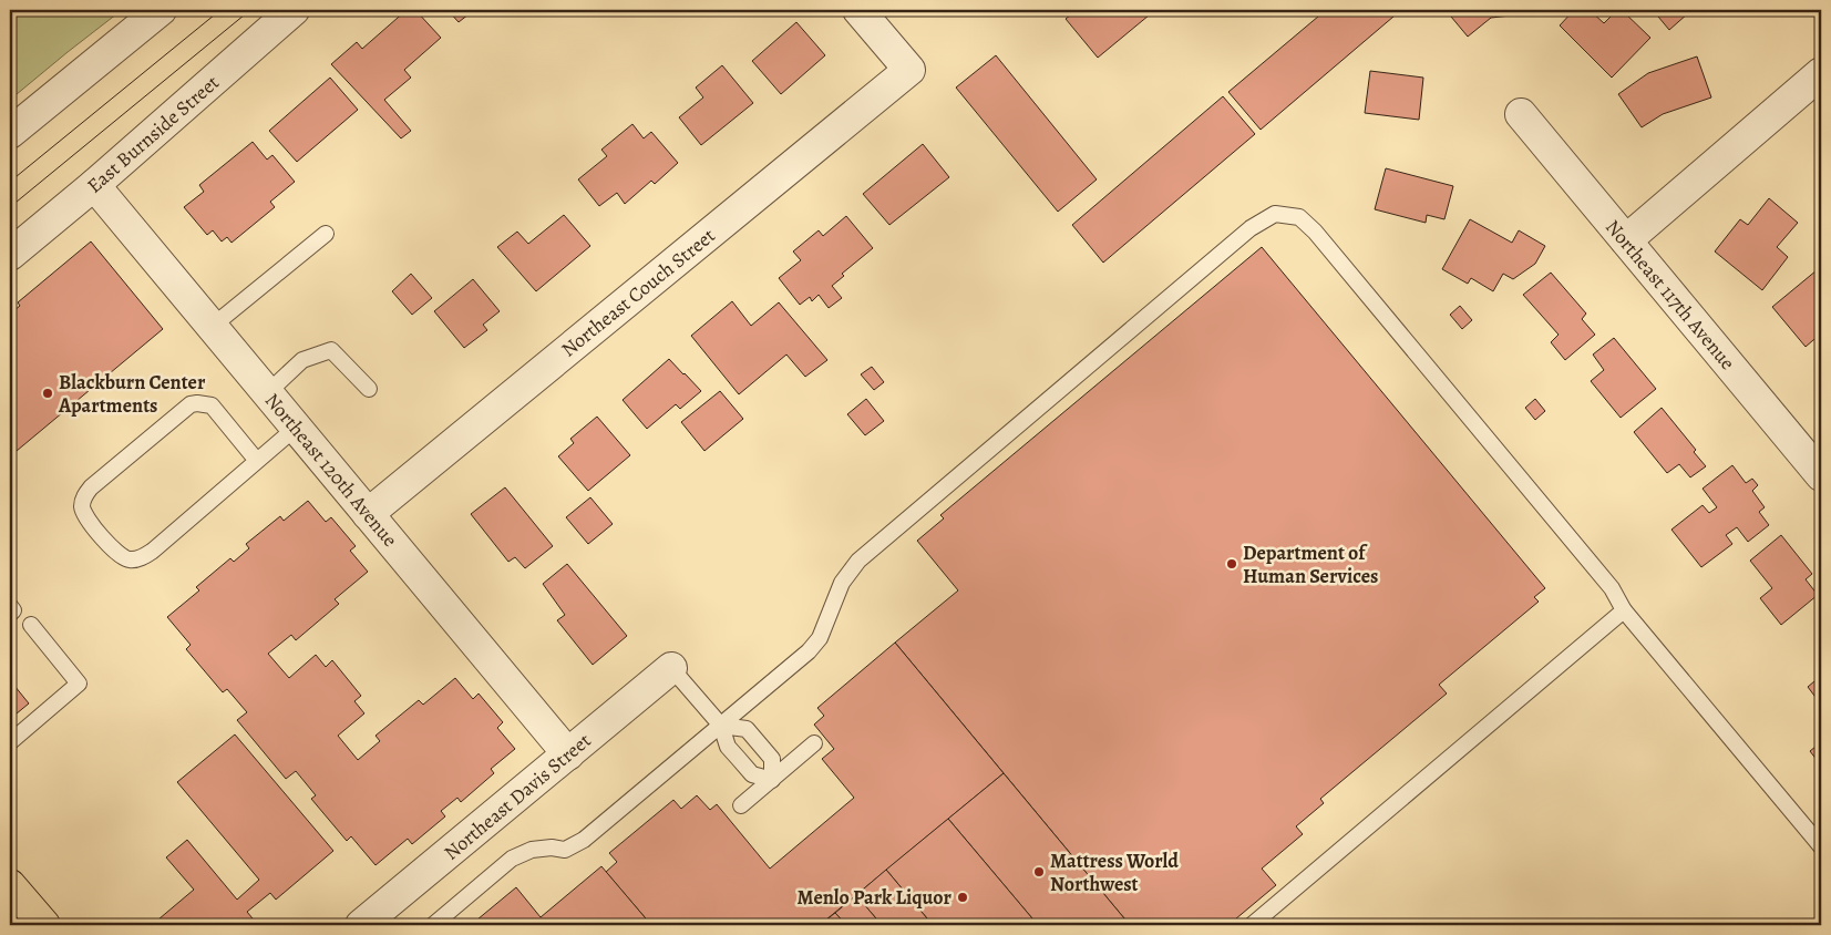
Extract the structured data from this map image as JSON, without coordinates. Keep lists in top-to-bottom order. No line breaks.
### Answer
{"streets":{"street":["East Burnside Street","Northeast Couch Street","Northeast 117th Avenue","Northeast 120th Avenue","Northeast Davis Street"]},"crossings":[["East Burnside Street","Northeast 120th Avenue"],["Northeast Couch Street","Northeast 120th Avenue"],["Northeast 120th Avenue","Northeast Davis Street"]],"places":["Blackburn Center Apartments","Department of Human Services","Mattress World Northwest","Menlo Park Liquor"]}
